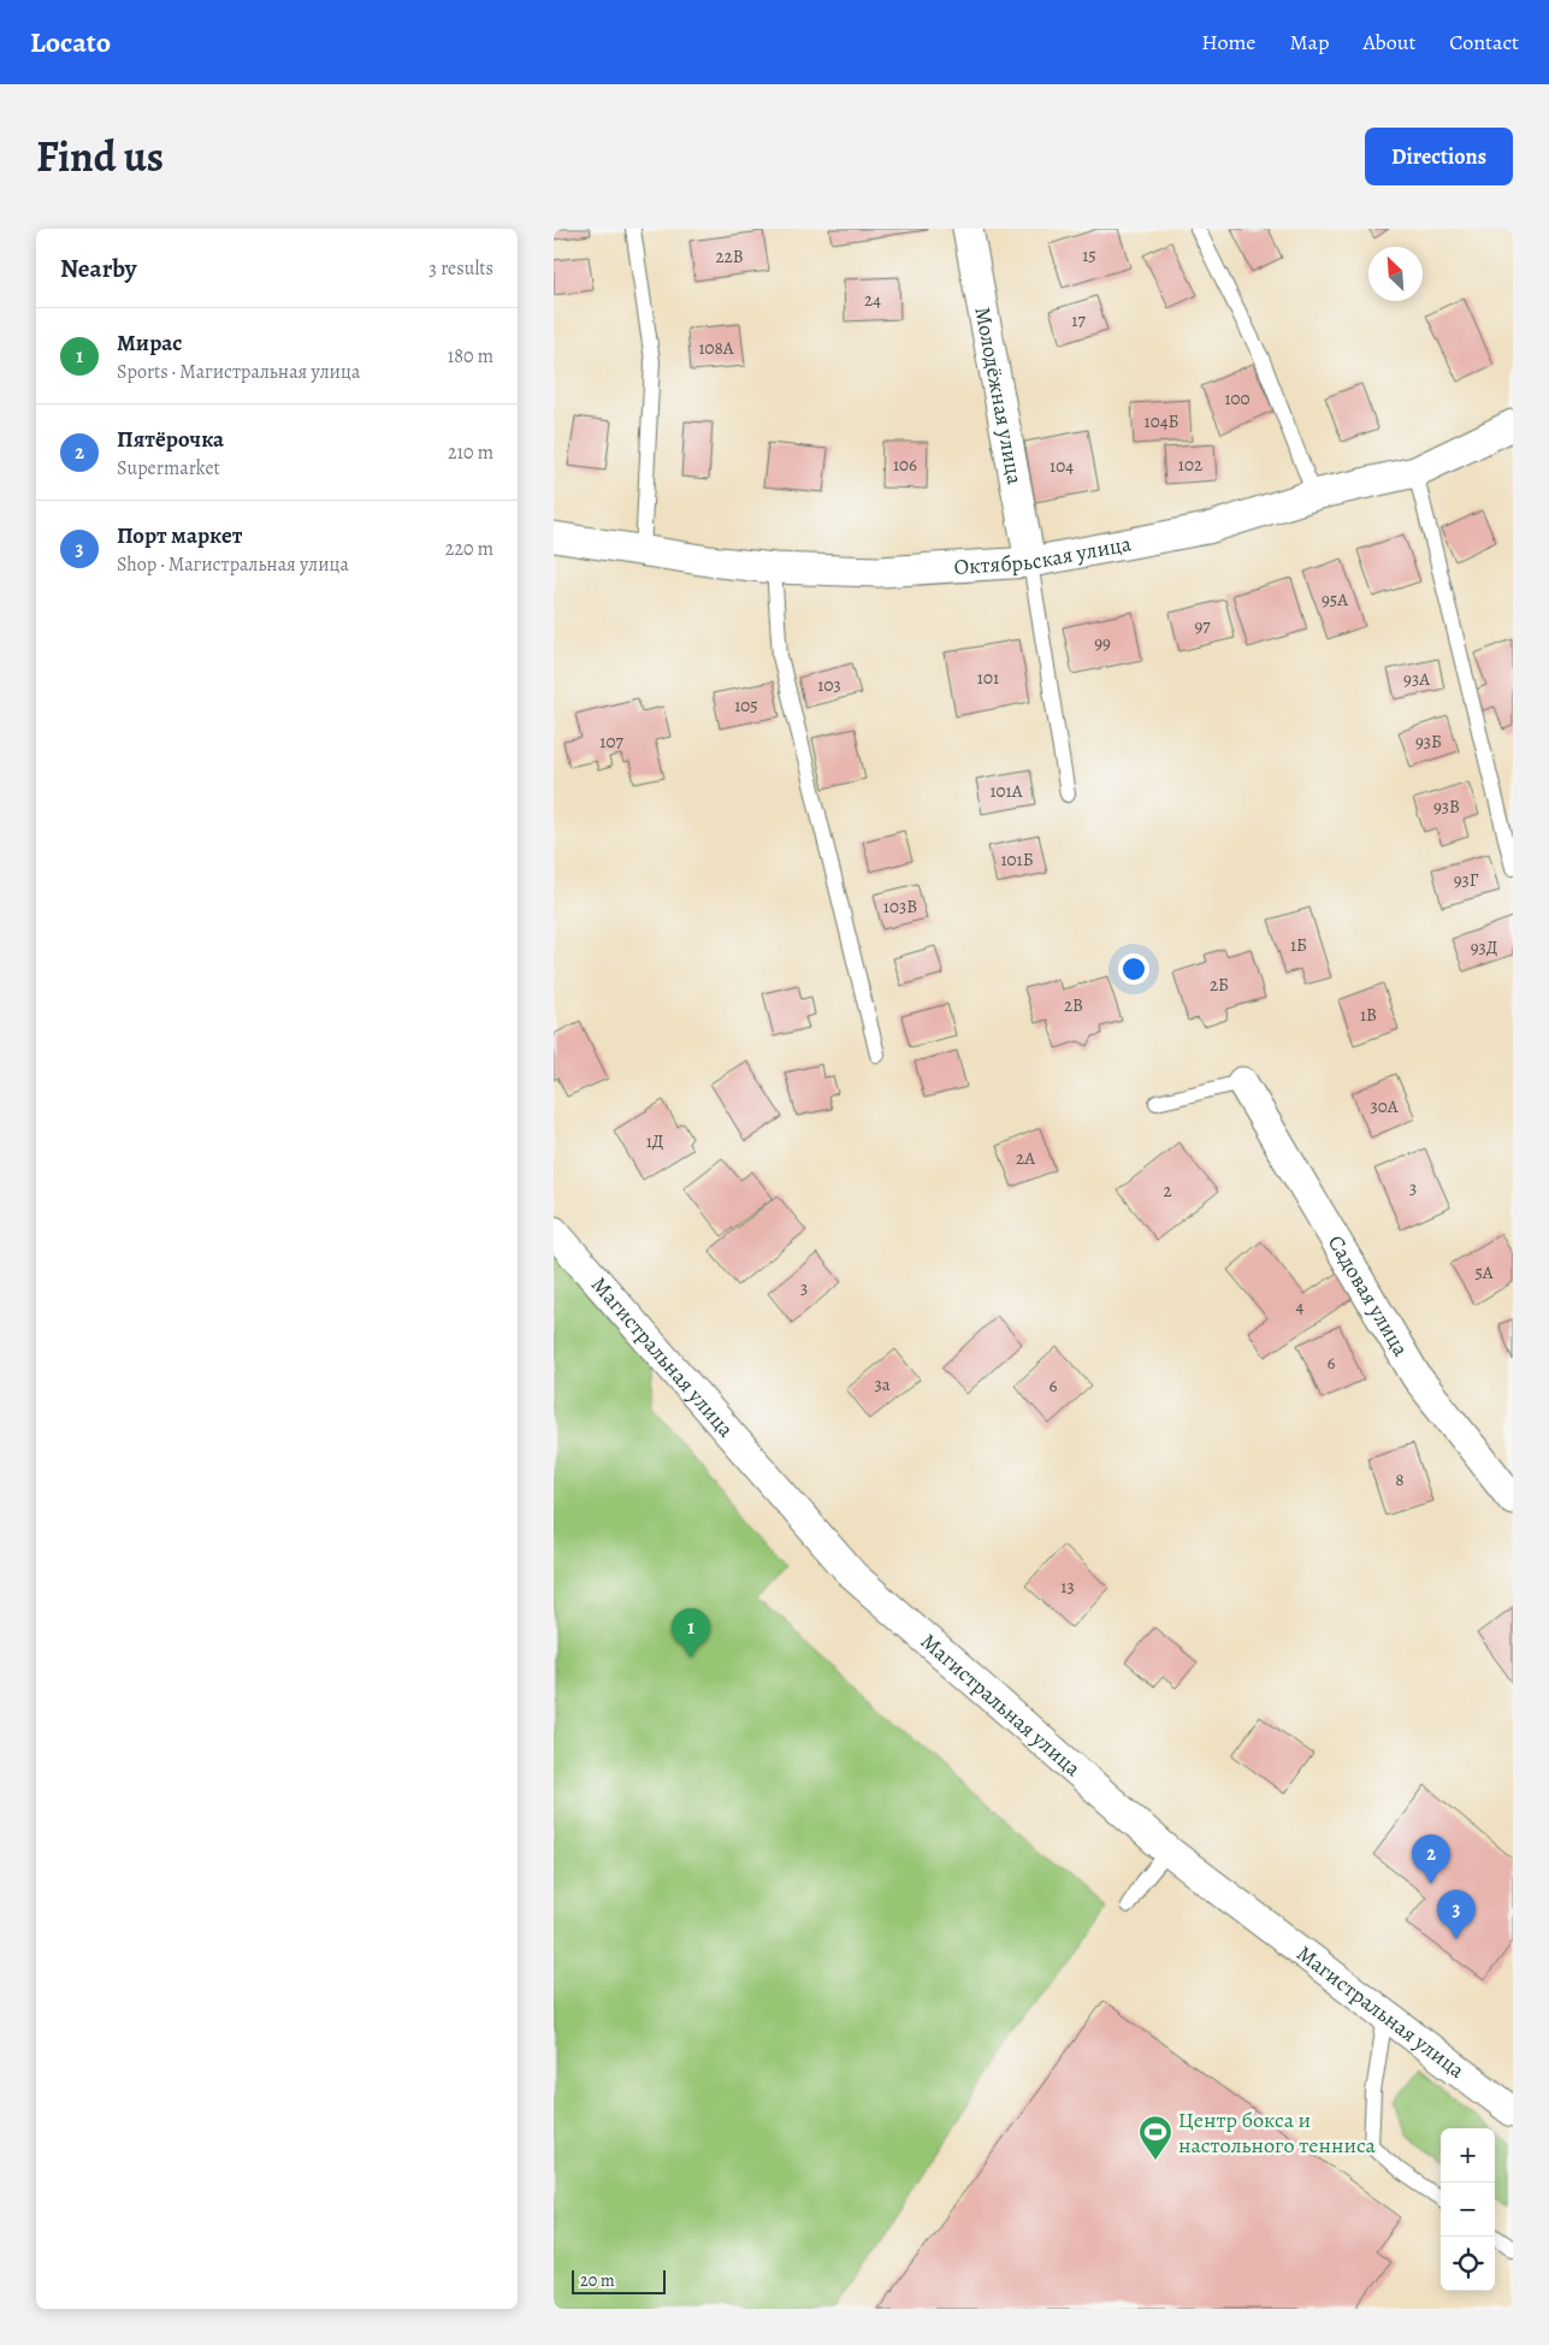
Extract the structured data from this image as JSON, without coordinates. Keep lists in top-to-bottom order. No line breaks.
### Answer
{"streets":{"street":["Молодёжная улица","Октябрьская улица","Садовая улица","Магистральная улица"]},"crossings":[["Молодёжная улица","Октябрьская улица"]],"places":{"sports":["Центр бокса и настольного тенниса"]},"house_numbers":["15","22В","24","17","108A","100","104Б","106","102","104","95А","97","99","101","93А","103","105","107","93Б","101А","93В","101Б","93Г","103В","1Б","93Д","2Б","2В","1В","30А","1Д","2А","3","2","5А","3","4","6","3а","6","8","13"],"scale_bar":"20 m","north":"top left","page":{"header":"Locato","nav":["Home","Map","About","Contact"],"title":"Find us","buttons":"Directions","heading":["Nearby","3 results"],"list":[{"mark":"1","name":"Мирас","note":"Sports · Магистральная улица","value":"180 m"},{"mark":"2","name":"Пятёрочка","note":"Supermarket","value":"210 m"},{"mark":"3","name":"Порт маркет","note":"Shop · Магистральная улица","value":"220 m"}],"pins":["1","2","3"],"map_buttons":["+","−"],"scale":"20 m"}}
